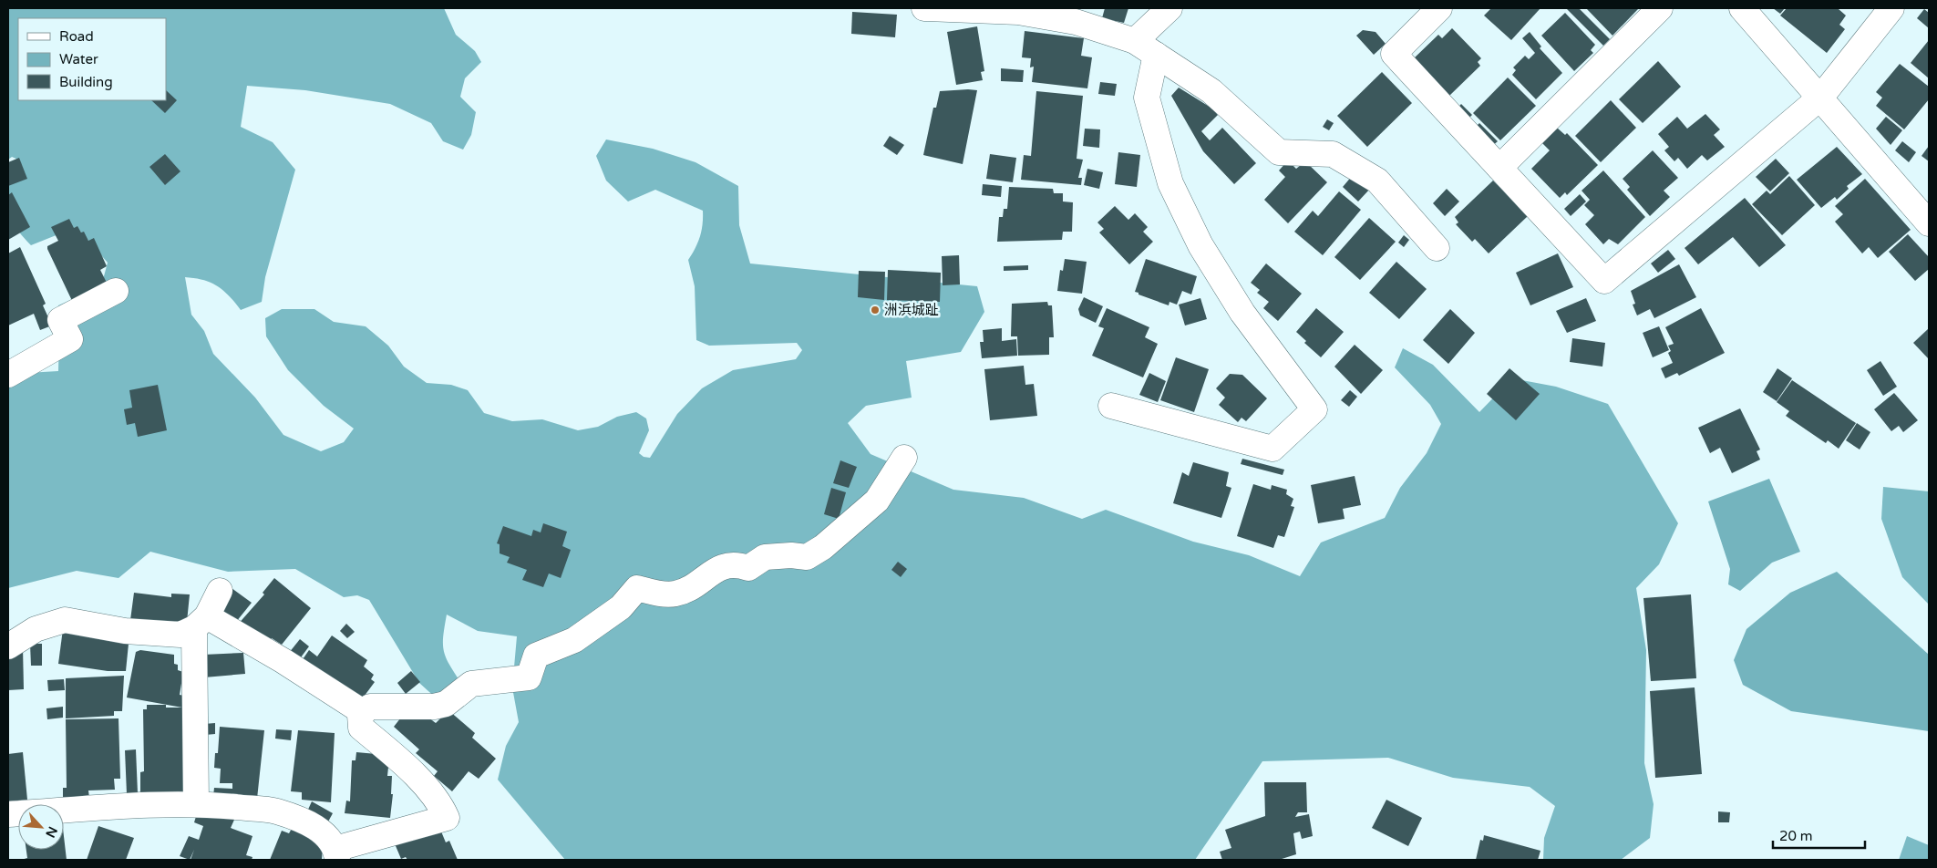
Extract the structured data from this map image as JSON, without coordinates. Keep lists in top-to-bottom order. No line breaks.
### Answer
{"places":["洲浜城趾"],"legend":["Road","Water","Building"],"scale_bar":"20 m","north":"bottom right"}
